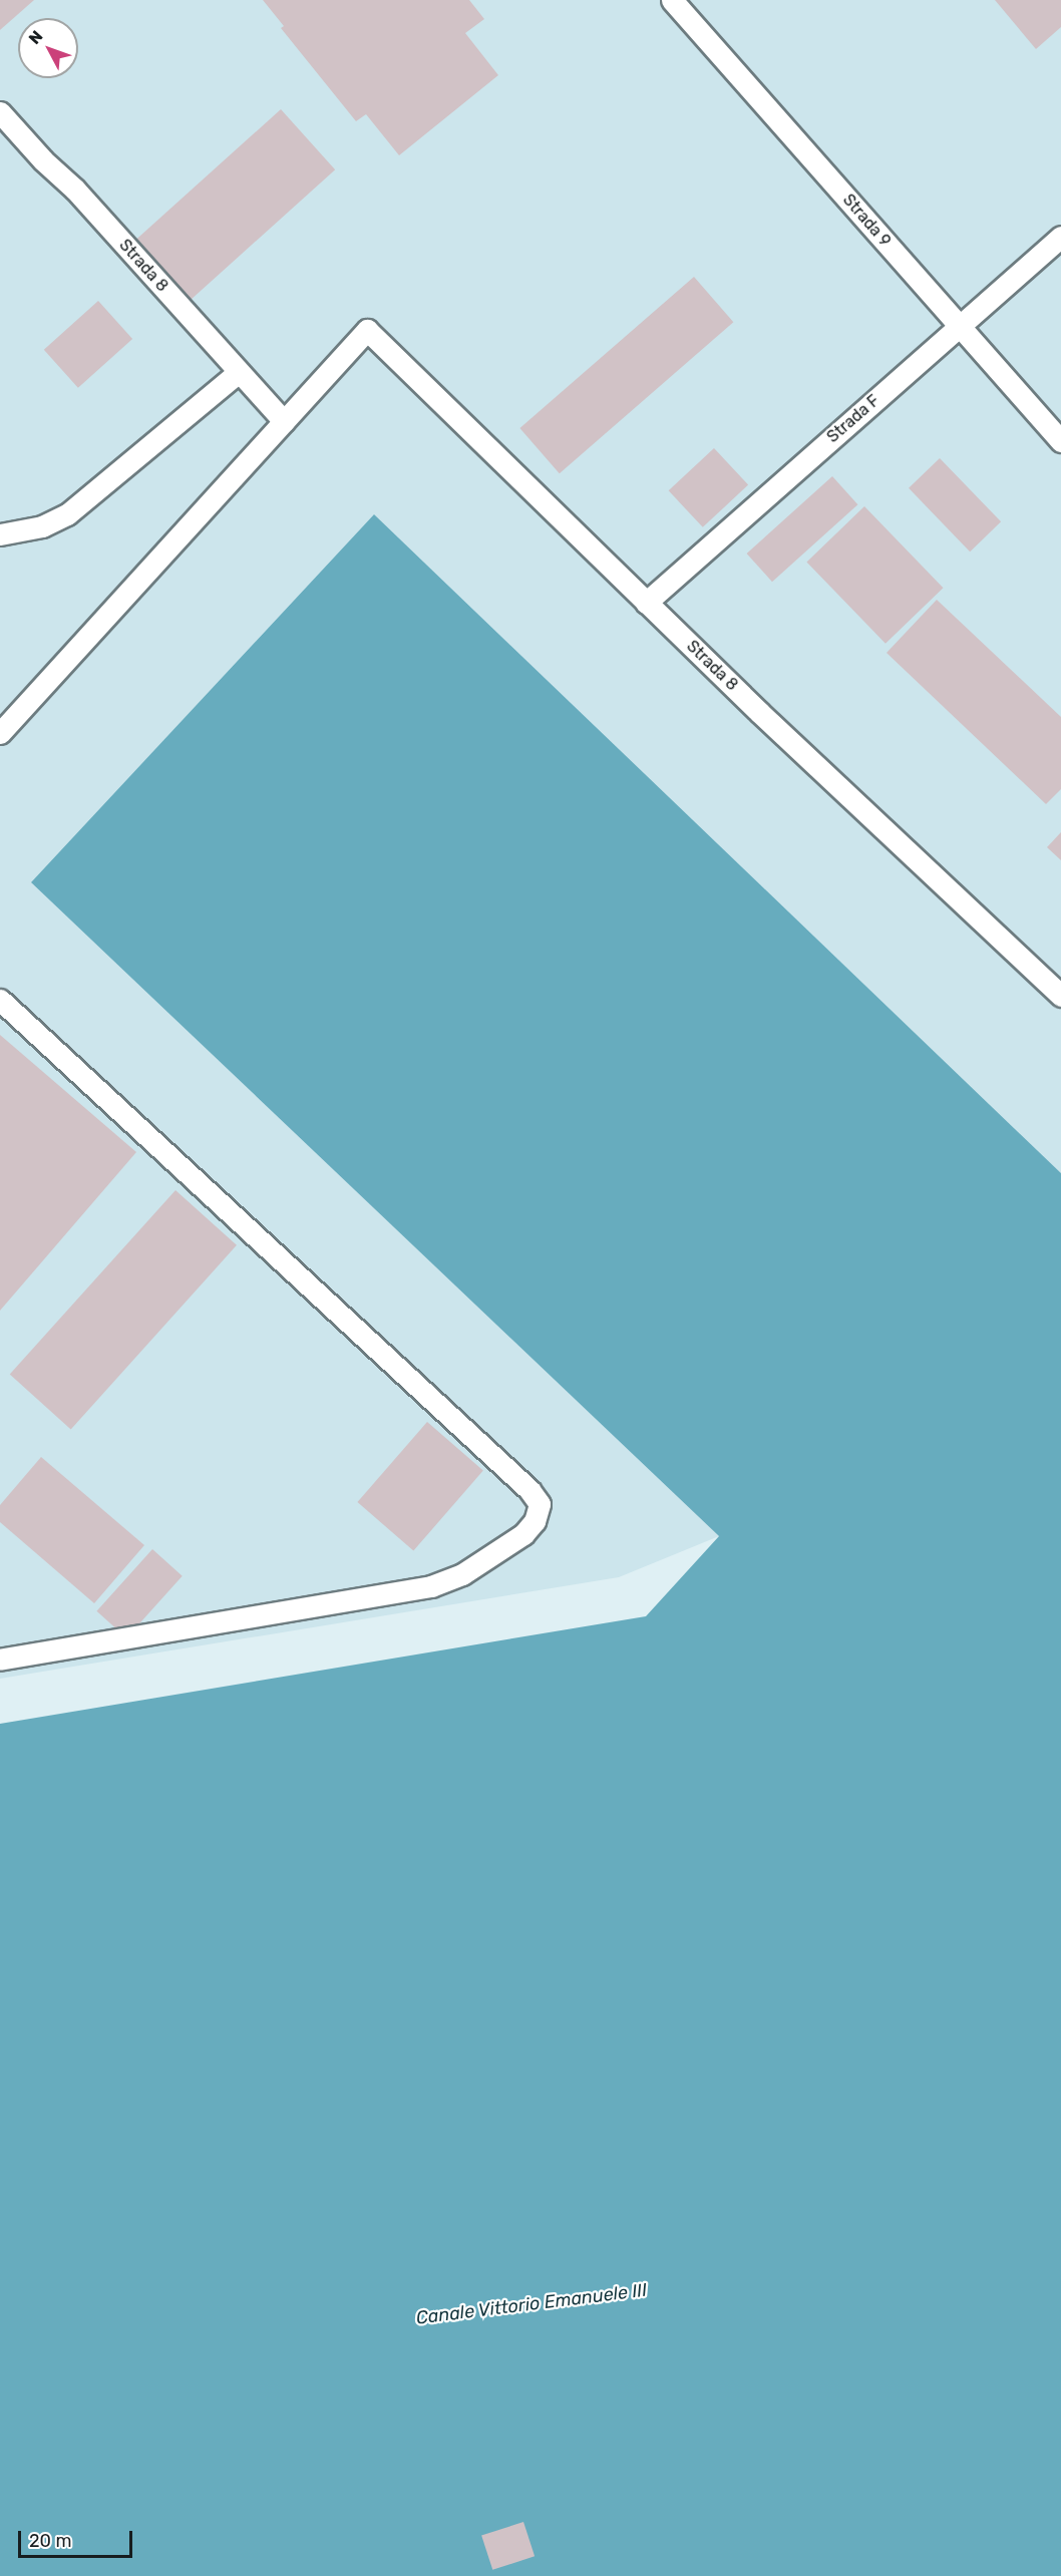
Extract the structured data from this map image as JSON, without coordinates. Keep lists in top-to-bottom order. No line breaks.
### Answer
{"streets":{"lane":["Strada 9","Strada 8","Strada F"]},"crossings":[["Strada 9","Strada F"],["Strada 8","Strada F"]],"water":["Canale Vittorio Emanuele III"],"scale_bar":"20 m","north":"top left"}
